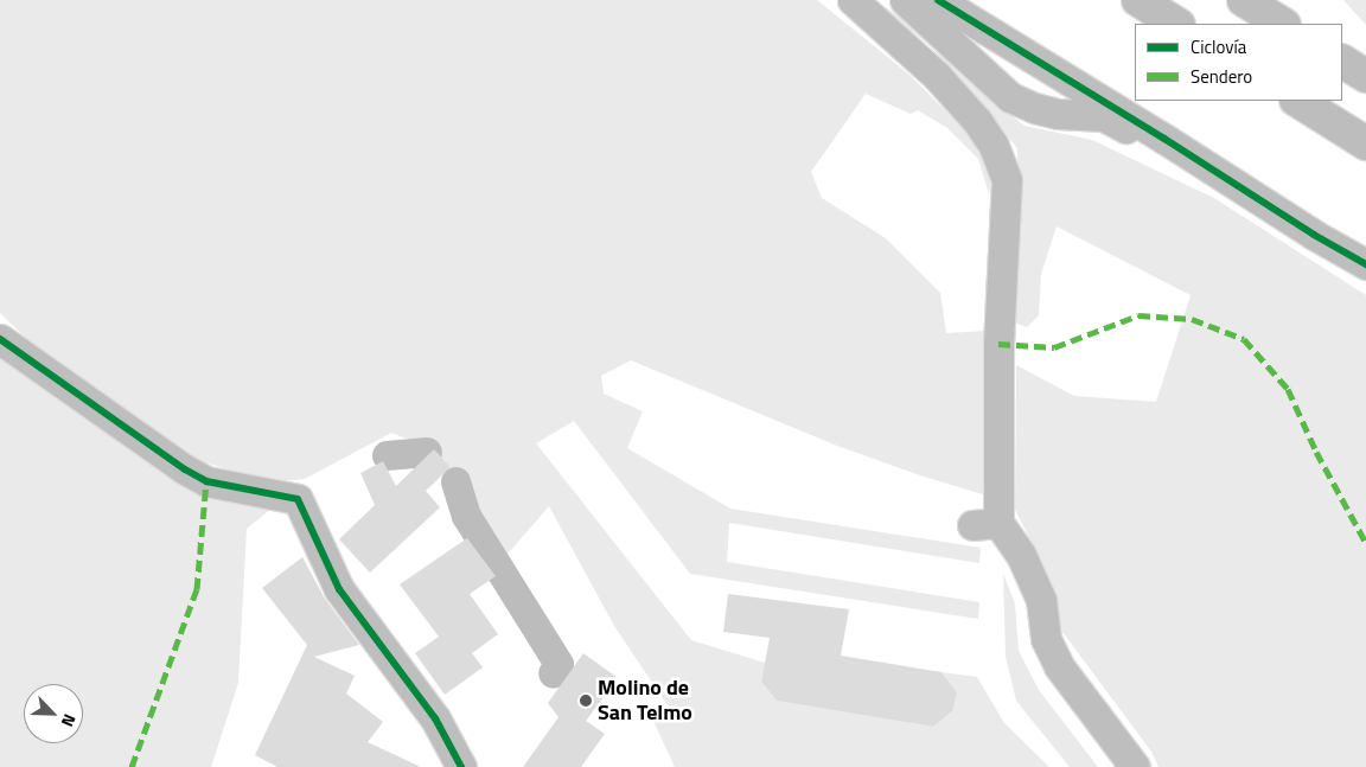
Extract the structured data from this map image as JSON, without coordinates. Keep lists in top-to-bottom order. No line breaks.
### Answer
{"places":["Molino de San Telmo"],"legend":["Ciclovía","Sendero"],"north":"bottom right"}
